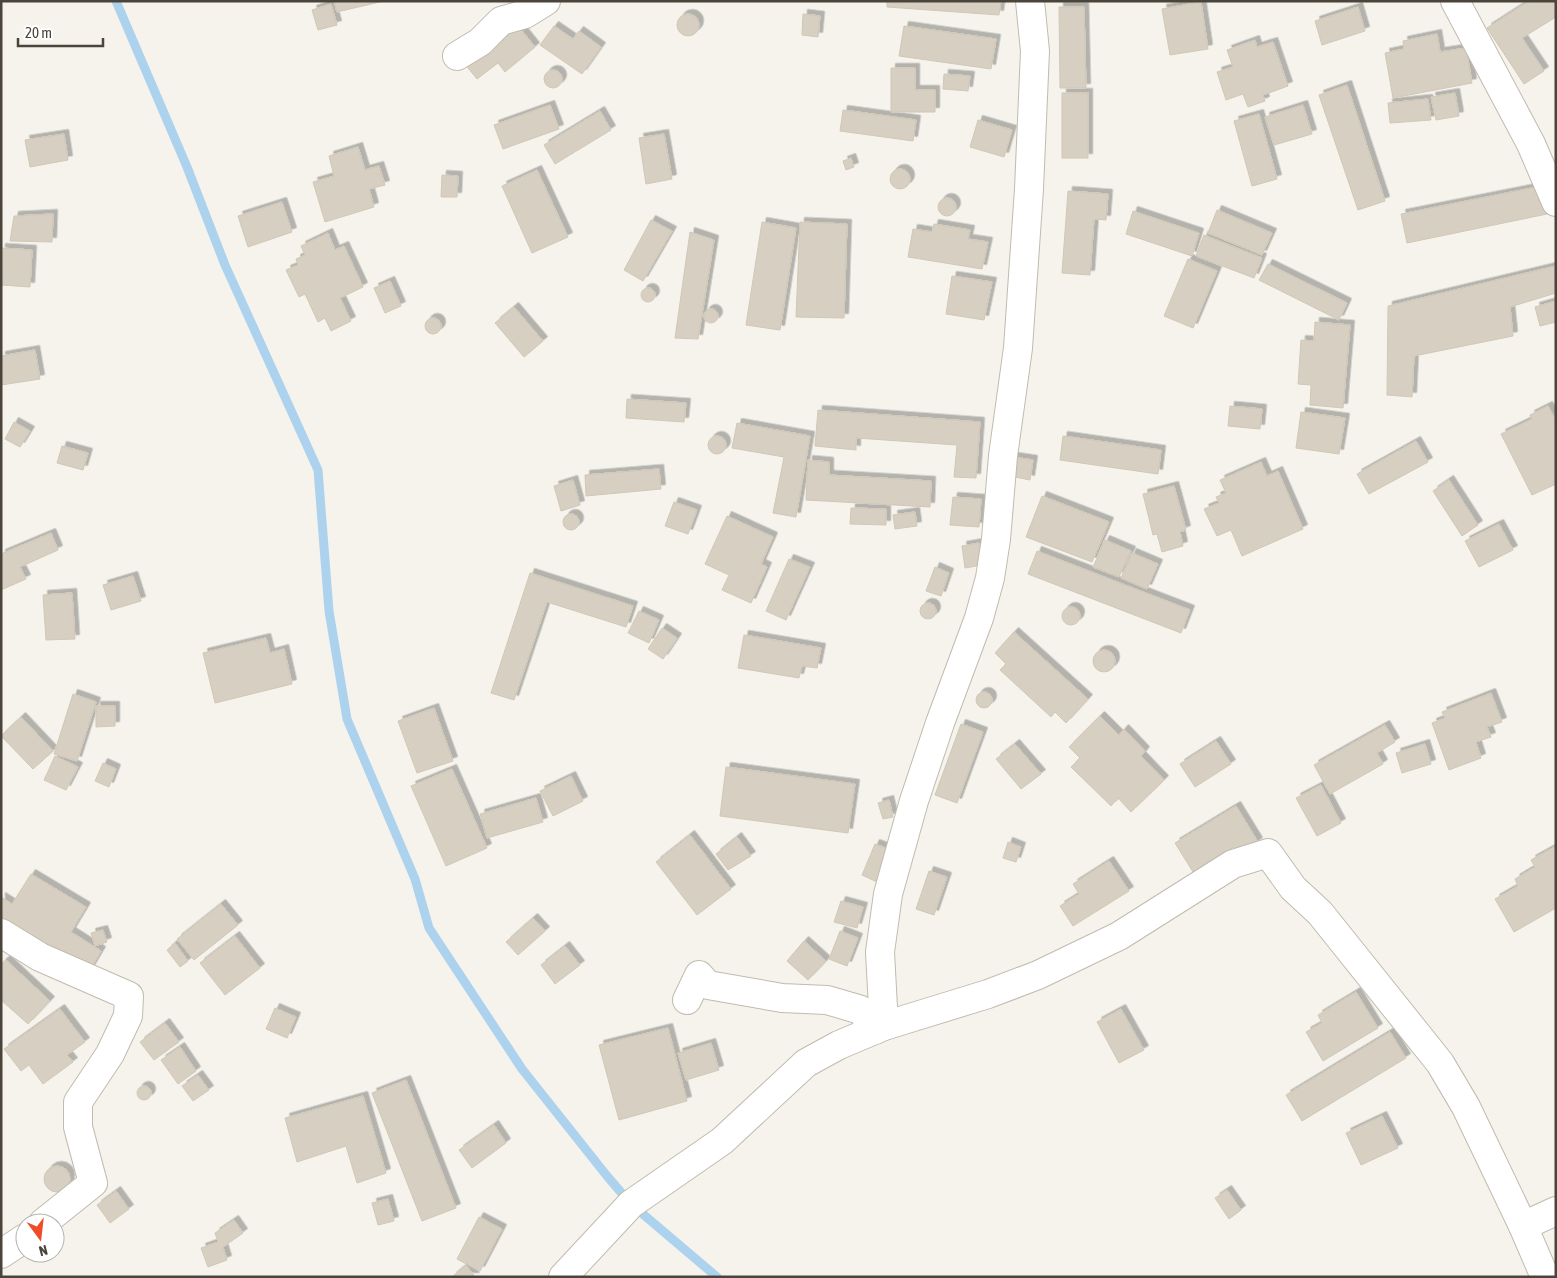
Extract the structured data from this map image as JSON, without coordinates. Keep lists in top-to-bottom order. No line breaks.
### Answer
{"scale_bar":"20 m","north":"bottom"}
